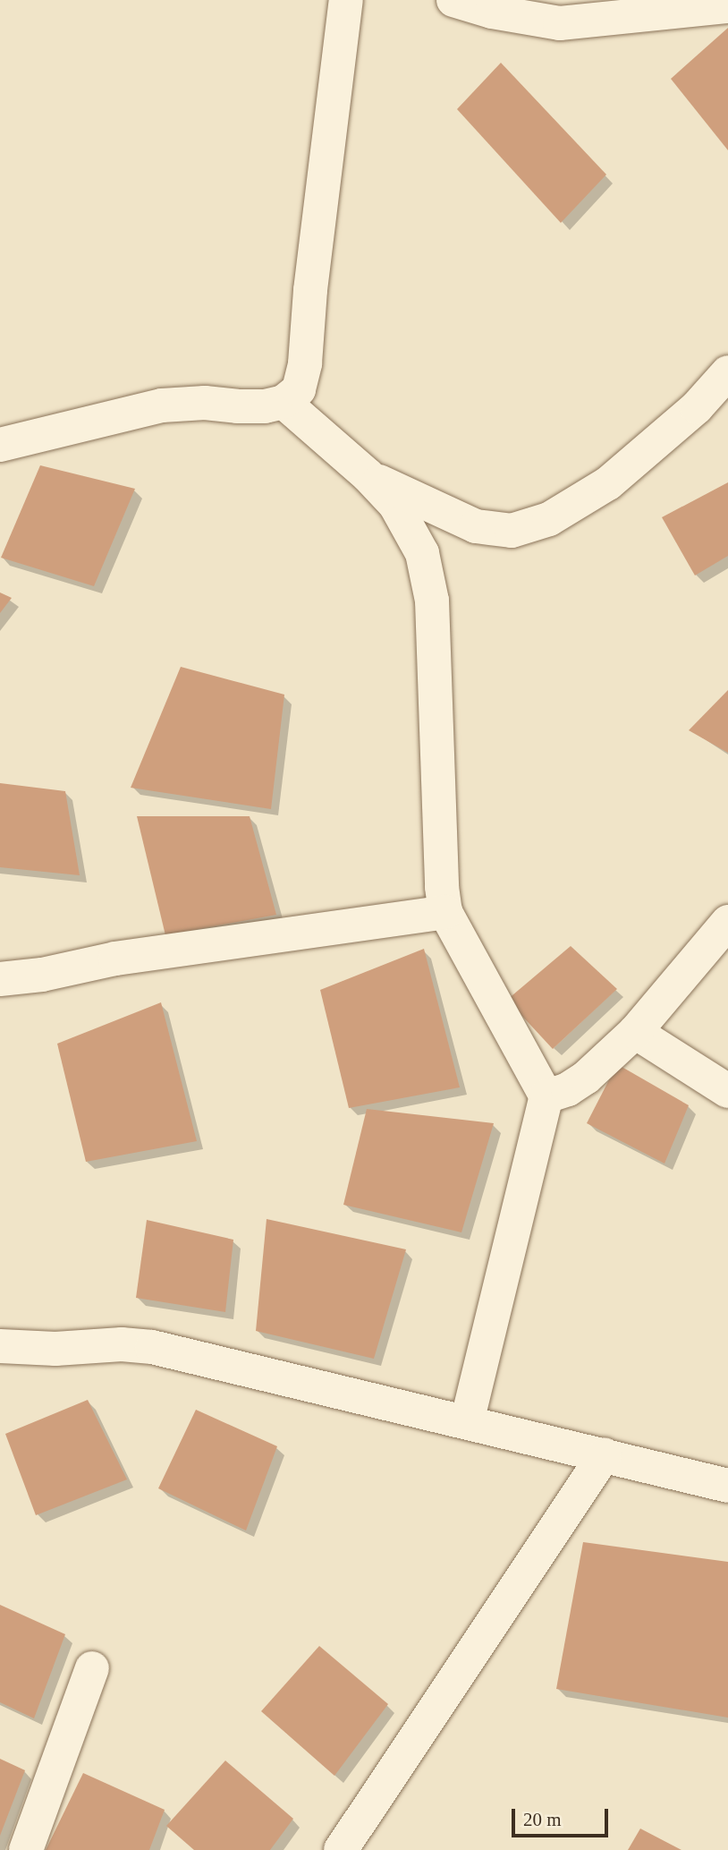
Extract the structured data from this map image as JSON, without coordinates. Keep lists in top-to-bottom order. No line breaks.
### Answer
{"scale_bar":"20 m"}
